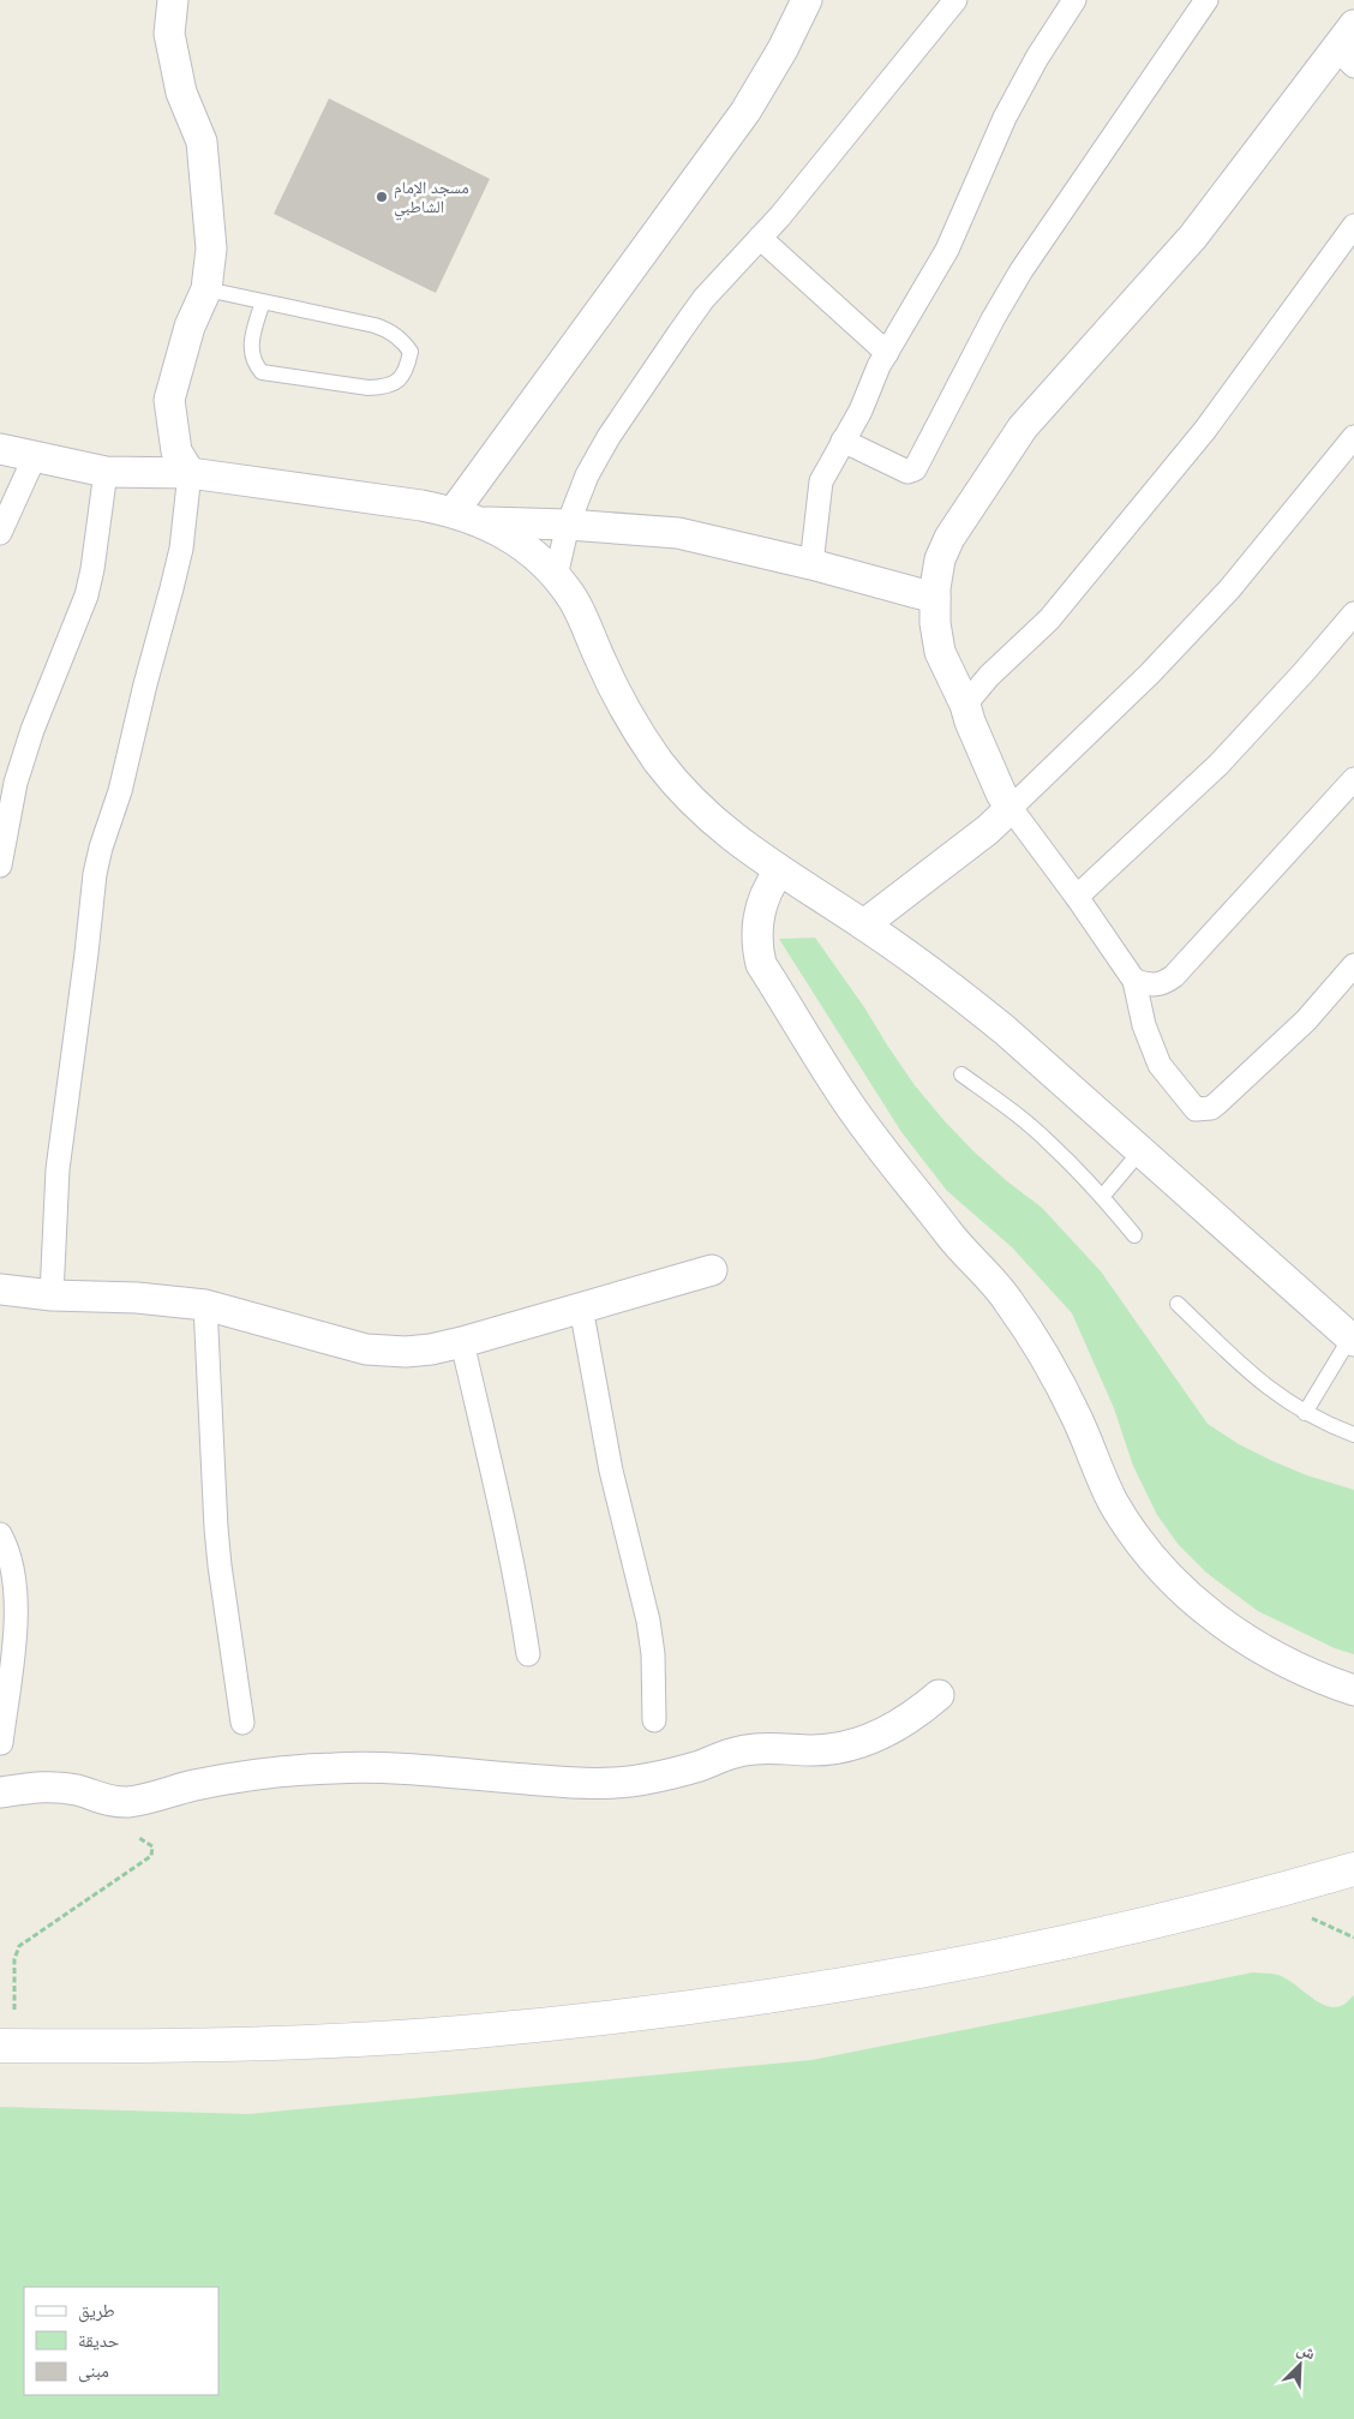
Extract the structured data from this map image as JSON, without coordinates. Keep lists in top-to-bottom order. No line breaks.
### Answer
{"places":["مسجد الإمام الشاطبي"],"legend":["طريق","حديقة","مبنى"],"north":"top right"}
